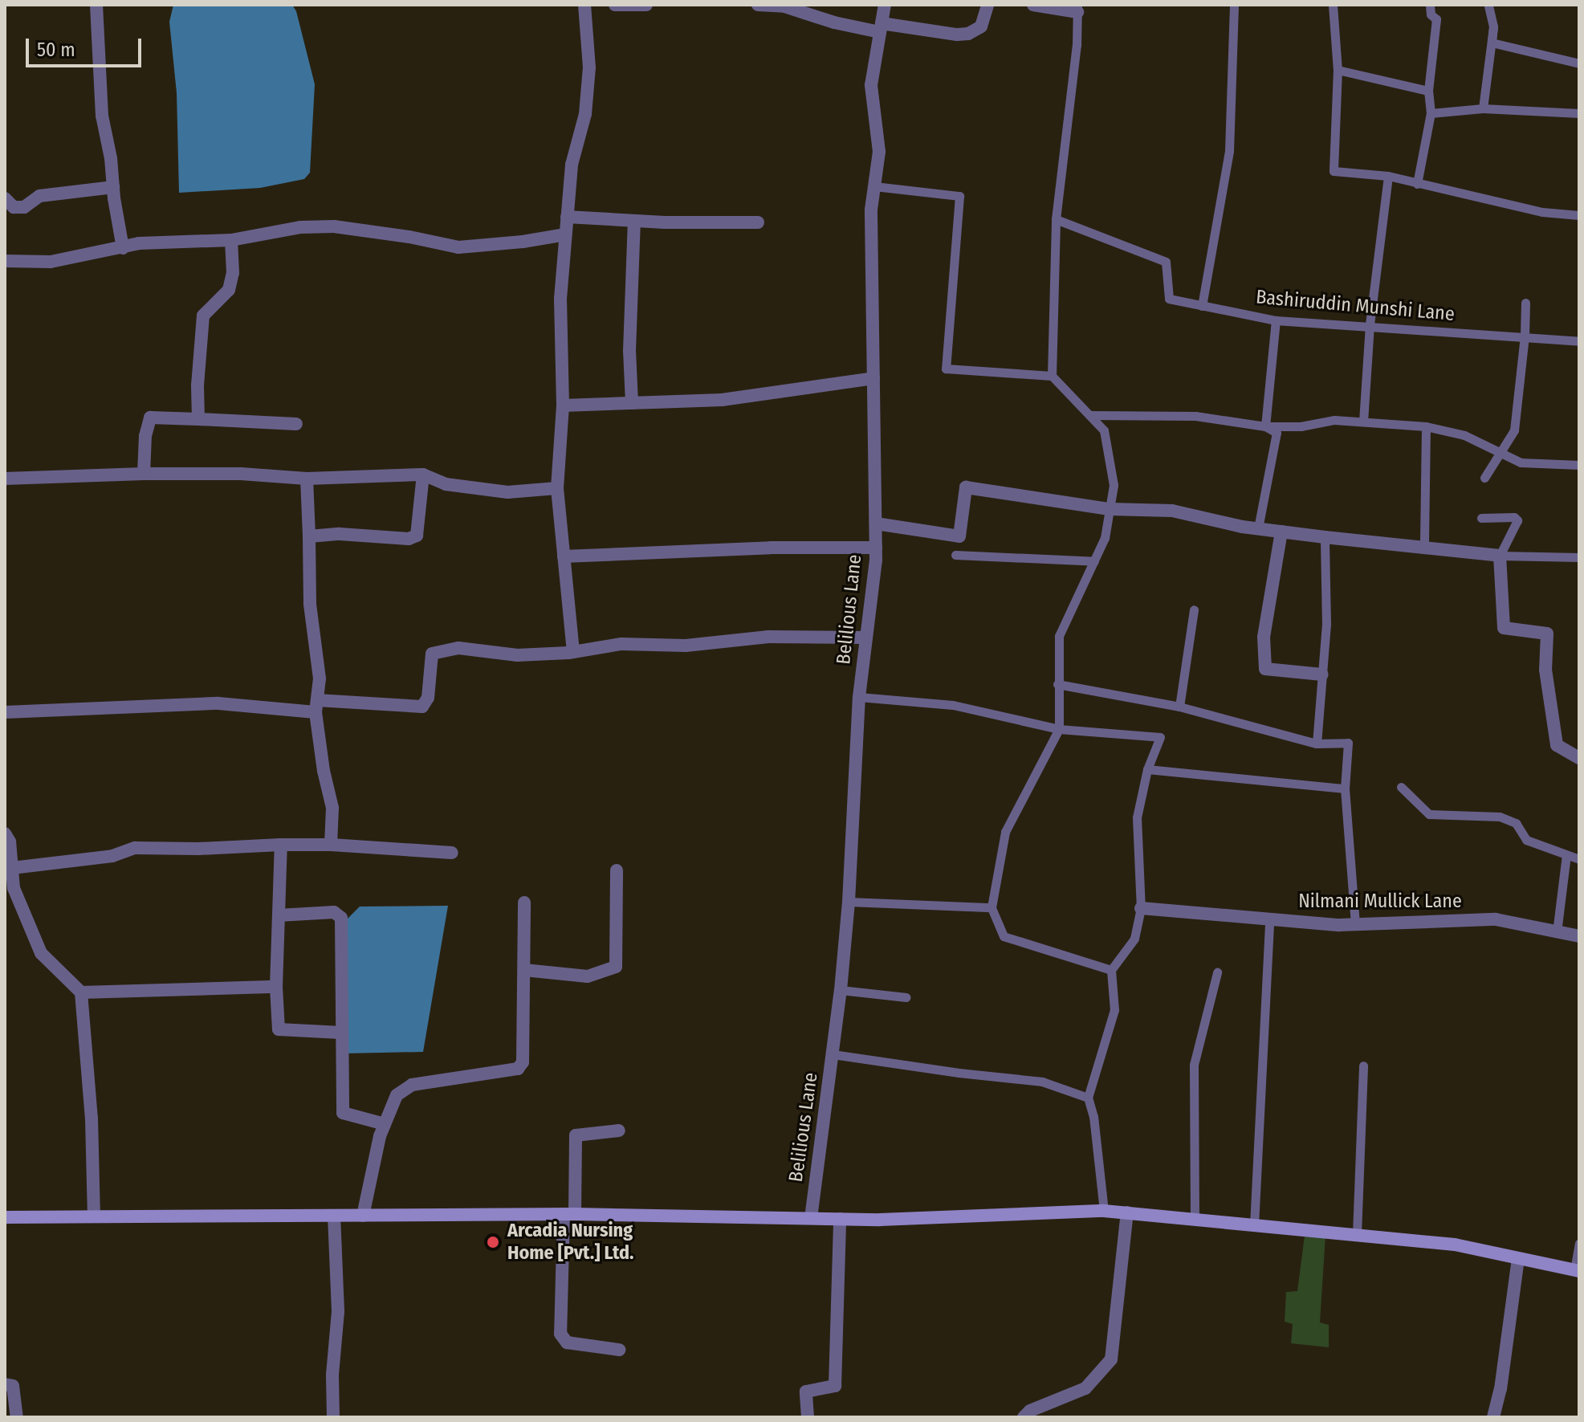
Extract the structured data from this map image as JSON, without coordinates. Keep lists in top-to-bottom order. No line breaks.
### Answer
{"streets":{"street":["Belilious Lane","Nilmani Mullick Lane"],"lane":["Bashiruddin Munshi Lane"]},"places":["Arcadia Nursing Home [Pvt.] Ltd."],"scale_bar":"50 m"}
